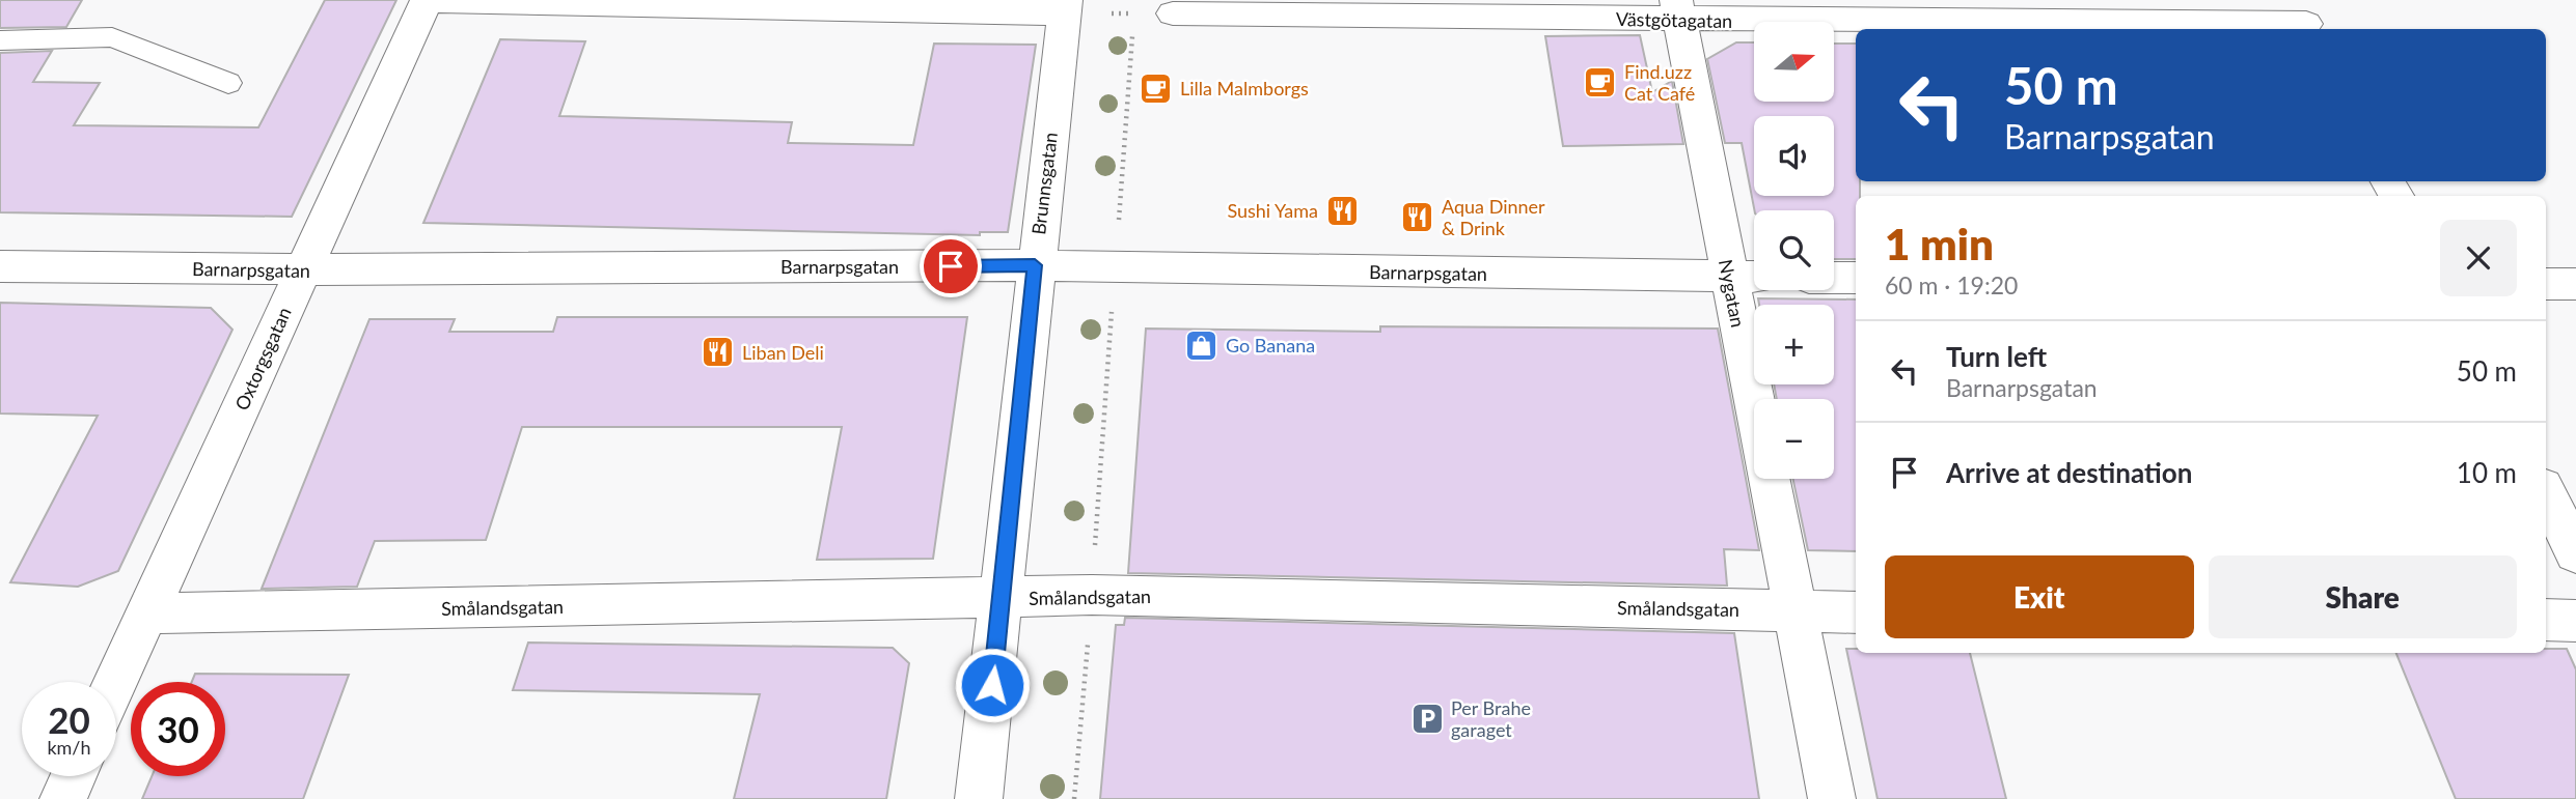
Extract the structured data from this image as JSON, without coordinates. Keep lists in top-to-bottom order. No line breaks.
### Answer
{"streets":{"street":["Västgötagatan","Brunnsgatan","Barnarpsgatan","Nygatan","Oxtorgsgatan","Smålandsgatan"]},"crossings":[["Västgötagatan","Nygatan"],["Brunnsgatan","Barnarpsgatan"],["Brunnsgatan","Smålandsgatan"],["Barnarpsgatan","Nygatan"],["Barnarpsgatan","Oxtorgsgatan"],["Nygatan","Smålandsgatan"],["Oxtorgsgatan","Smålandsgatan"]],"places":{"cafe":["Find.uzz Cat Café","Lilla Malmborgs"],"restaurant":["Sushi Yama","Aqua Dinner & Drink","Liban Deli"],"shop":["Go Banana"],"parking":["Per Brahe garaget"]},"north":"right","page":{"map_buttons":["+","−"],"turn":["50 m","Barnarpsgatan"],"heading":["1 min","60 m · 19:20"],"list":[{"name":"Turn left","note":"Barnarpsgatan","value":"50 m"},{"name":"Arrive at destination","value":"10 m"}],"buttons":["Exit","Share"],"speed":"20 km/h","limit":"30"}}
